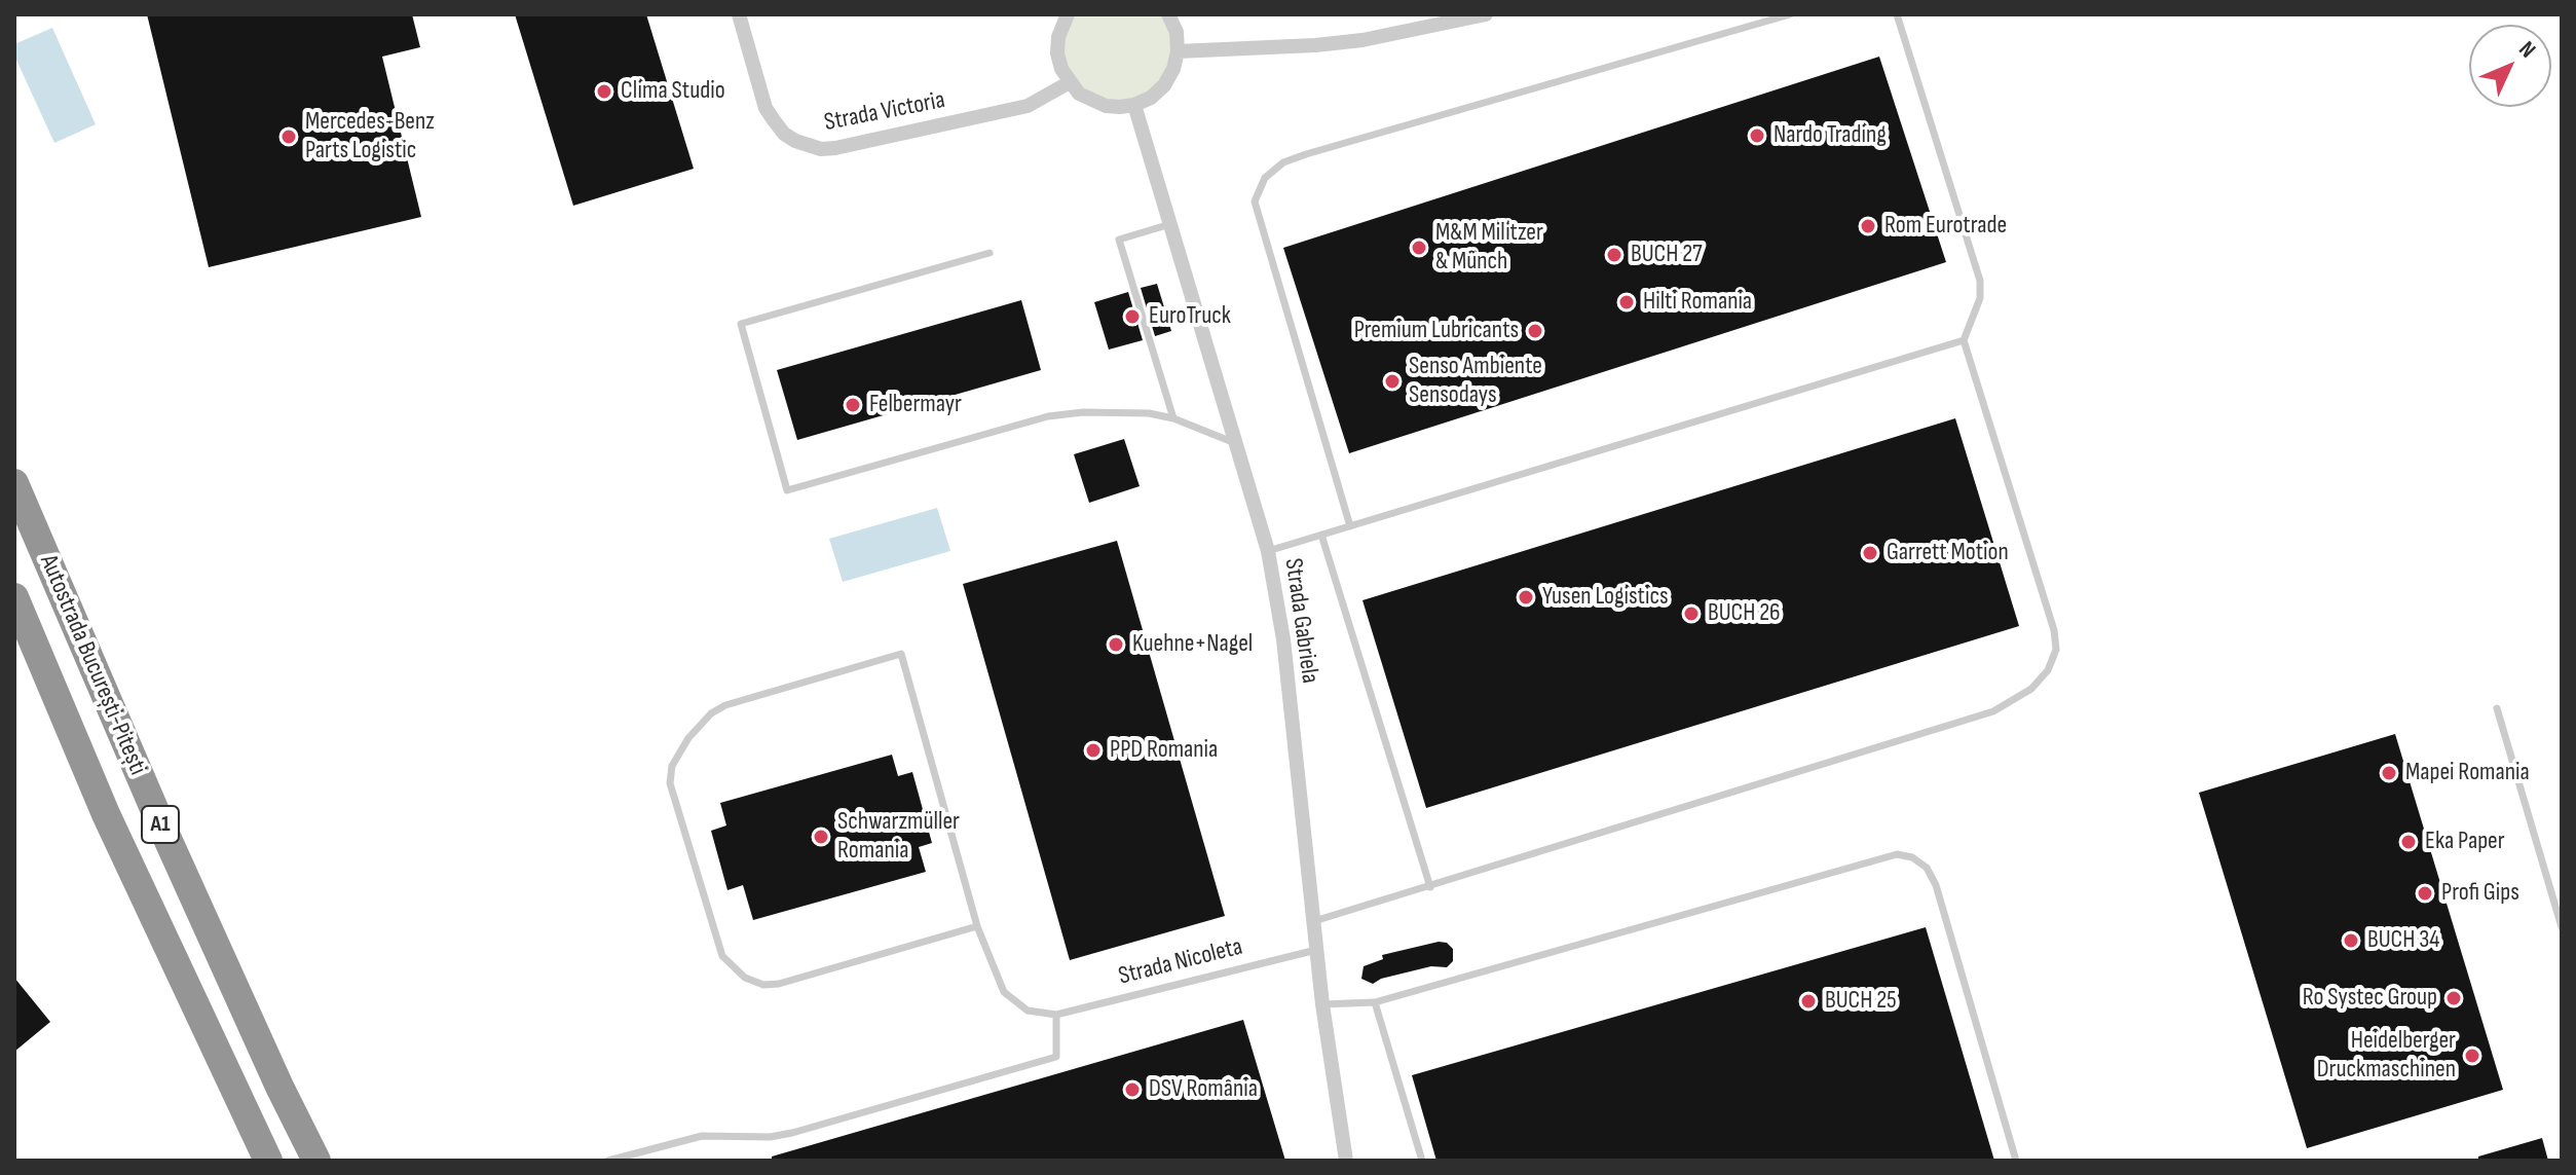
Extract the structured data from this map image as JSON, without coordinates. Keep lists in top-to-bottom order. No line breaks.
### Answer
{"streets":{"highway":["Autostrada București-Pitești","A1"],"street":["Strada Victoria","Strada Gabriela"],"lane":["Strada Nicoleta"]},"crossings":[["Strada Gabriela","Strada Nicoleta"]],"places":["Clima Studio","Nardo Trading","Mercedes-Benz Parts Logistic","Rom Eurotrade","M&M Militzer & Münch","BUCH 27","Hilti Romania","EuroTruck","Premium Lubricants","Senso Ambiente Sensodays","Felbermayr","Garrett Motion","Yusen Logistics","BUCH 26","Kuehne+Nagel","PPD Romania","Mapei Romania","Schwarzmüller Romania","Eka Paper","Profi Gips","BUCH 34","Ro Systec Group","BUCH 25","Heidelberger Druckmaschinen","DSV România"],"north":"top right"}
